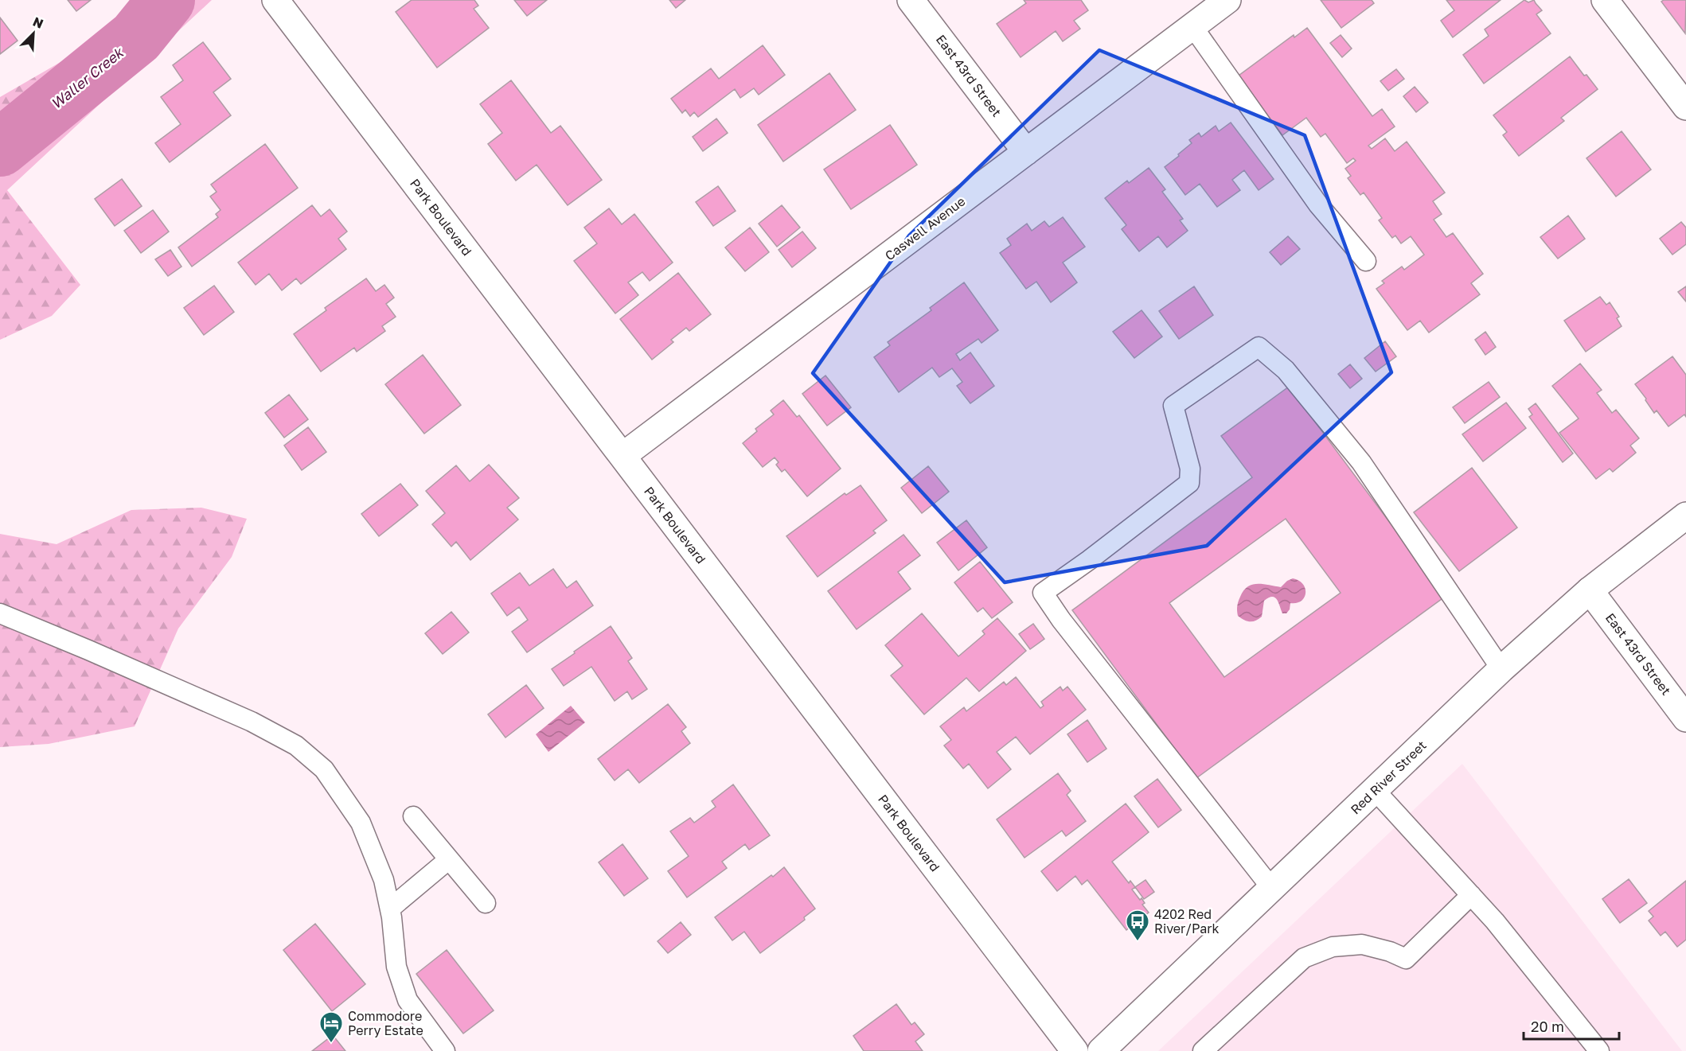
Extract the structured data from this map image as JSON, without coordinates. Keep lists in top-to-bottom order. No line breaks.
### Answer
{"streets":{"street":["East 43rd Street","Park Boulevard","Caswell Avenue","Red River Street"]},"crossings":[["East 43rd Street","Caswell Avenue"],["East 43rd Street","Red River Street"],["Park Boulevard","Caswell Avenue"]],"water":["Waller Creek"],"places":{"bus stop":["4202 Red River/Park"],"hotel":["Commodore Perry Estate"]},"scale_bar":"20 m","north":"top right"}
